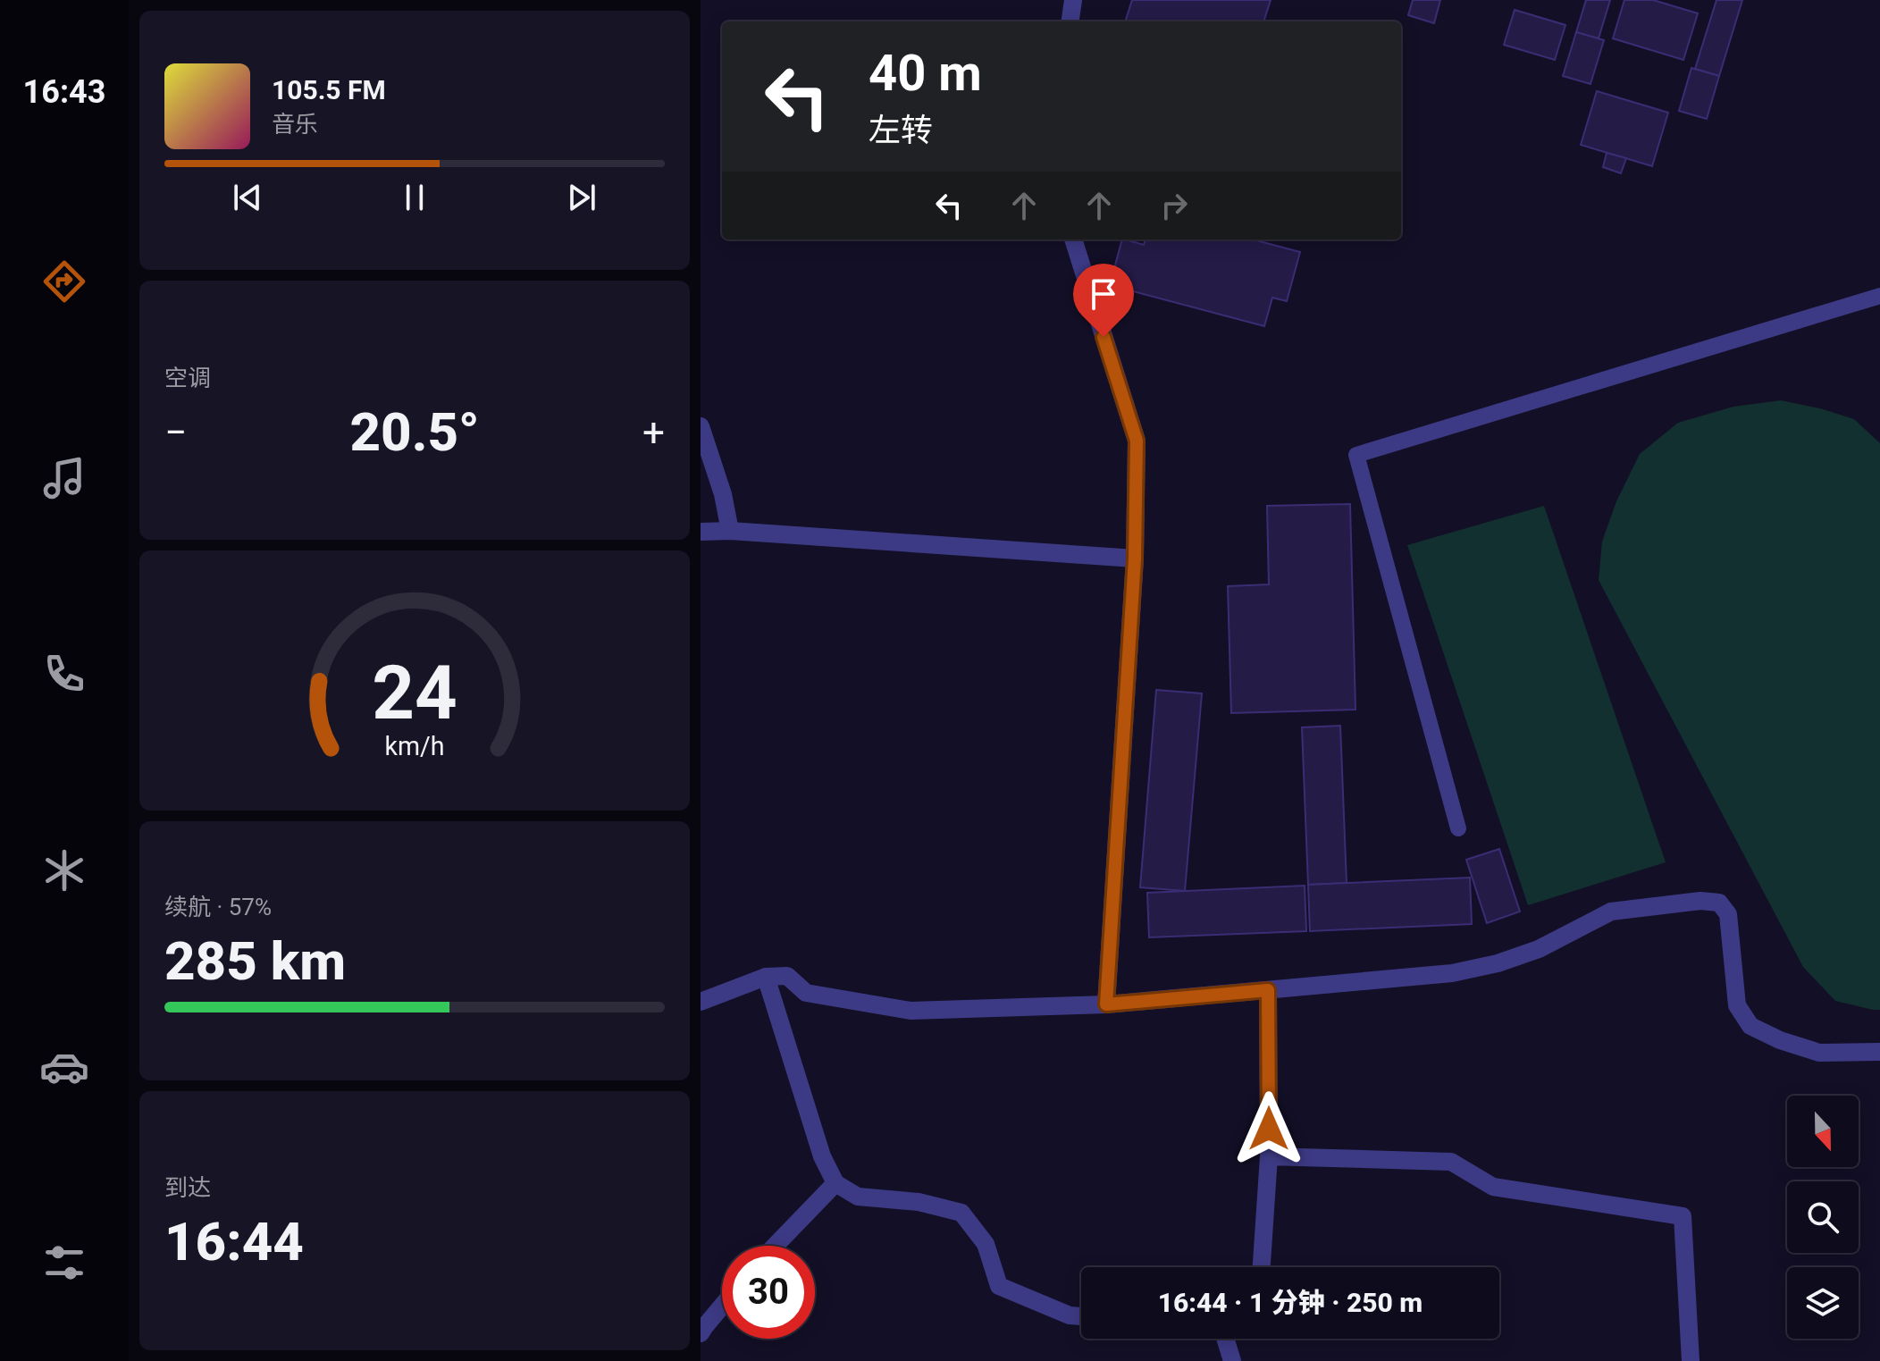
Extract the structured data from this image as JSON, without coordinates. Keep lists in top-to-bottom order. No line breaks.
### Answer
{"north":"bottom","page":{"tabs":"16:43","turn":["40 m","左转"],"song":["105.5 FM","音乐"],"tile":["空调",["续航 · 57%","285 km"],["到达","16:44"]],"heat":["−","20.5°","+"],"limit":"30","trip":"16:44 · 1 分钟 · 250 m","gauge":["24","km/h"]}}
